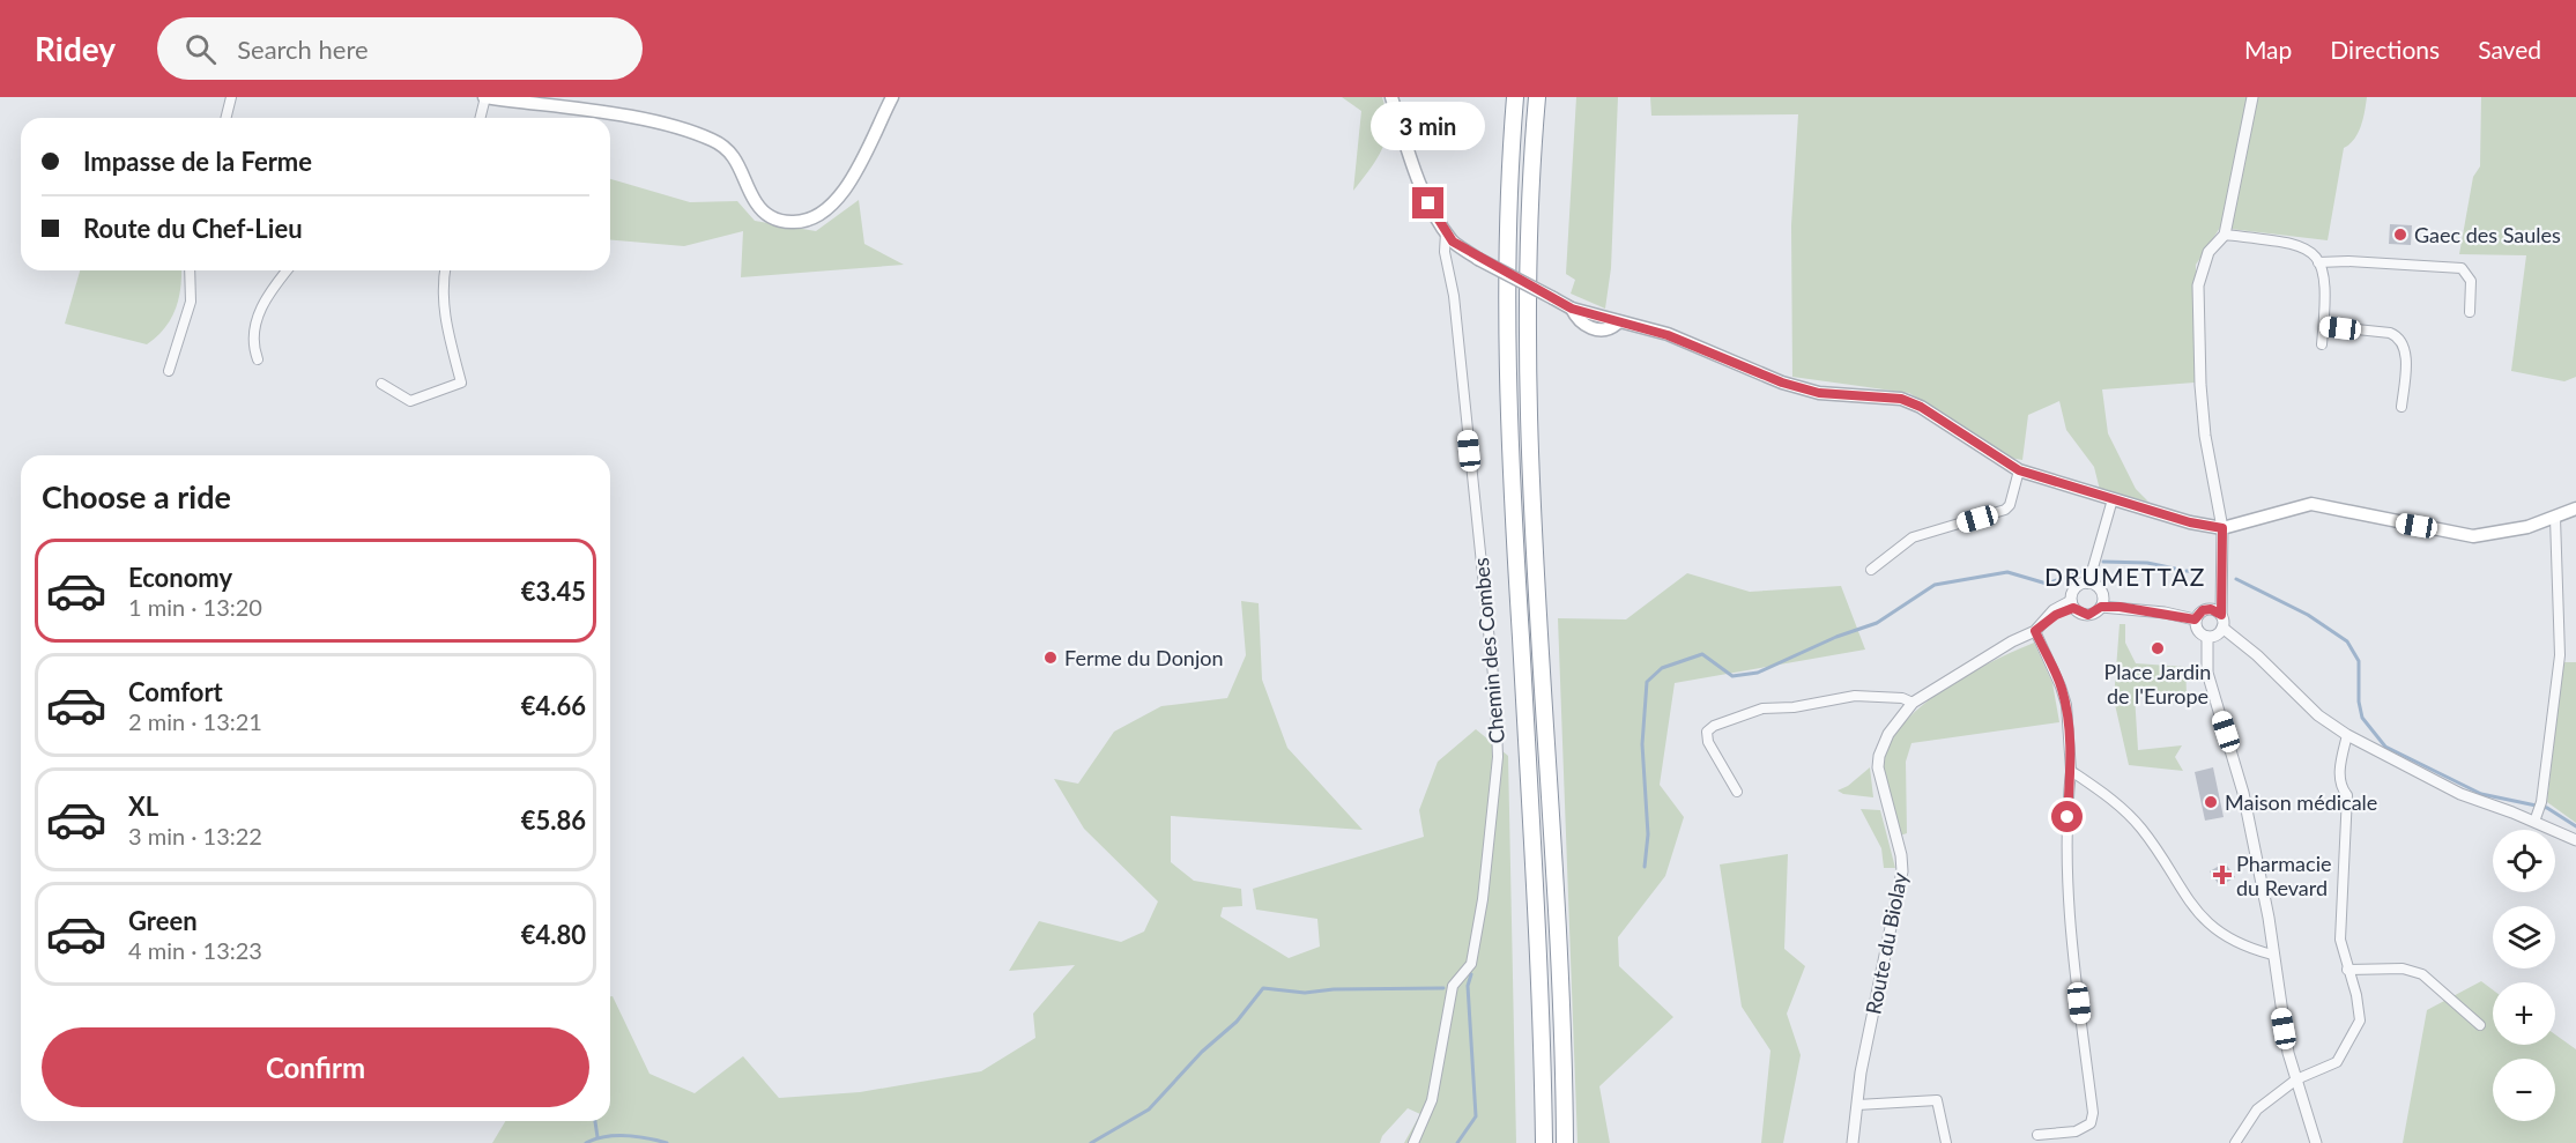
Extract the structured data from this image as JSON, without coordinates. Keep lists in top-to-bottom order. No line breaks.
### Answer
{"streets":{"street":["Chemin des Combes","Route du Biolay"]},"districts":["DRUMETTAZ"],"places":{"other":["Gaec des Saules","Place Jardin de l'Europe","Ferme du Donjon","Maison médicale"],"health":["Pharmacie du Revard"]},"page":{"header":"Ridey","search":"Search here","nav":["Map","Directions","Saved"],"bubble":"3 min","banner":["Impasse de la Ferme","Route du Chef-Lieu"],"heading":"Choose a ride","list":[{"name":"Economy","note":"1 min · 13:20","value":"€3.45"},{"name":"Comfort","note":"2 min · 13:21","value":"€4.66"},{"name":"XL","note":"3 min · 13:22","value":"€5.86"},{"name":"Green","note":"4 min · 13:23","value":"€4.80"}],"map_buttons":["+","−"],"buttons":"Confirm"}}
